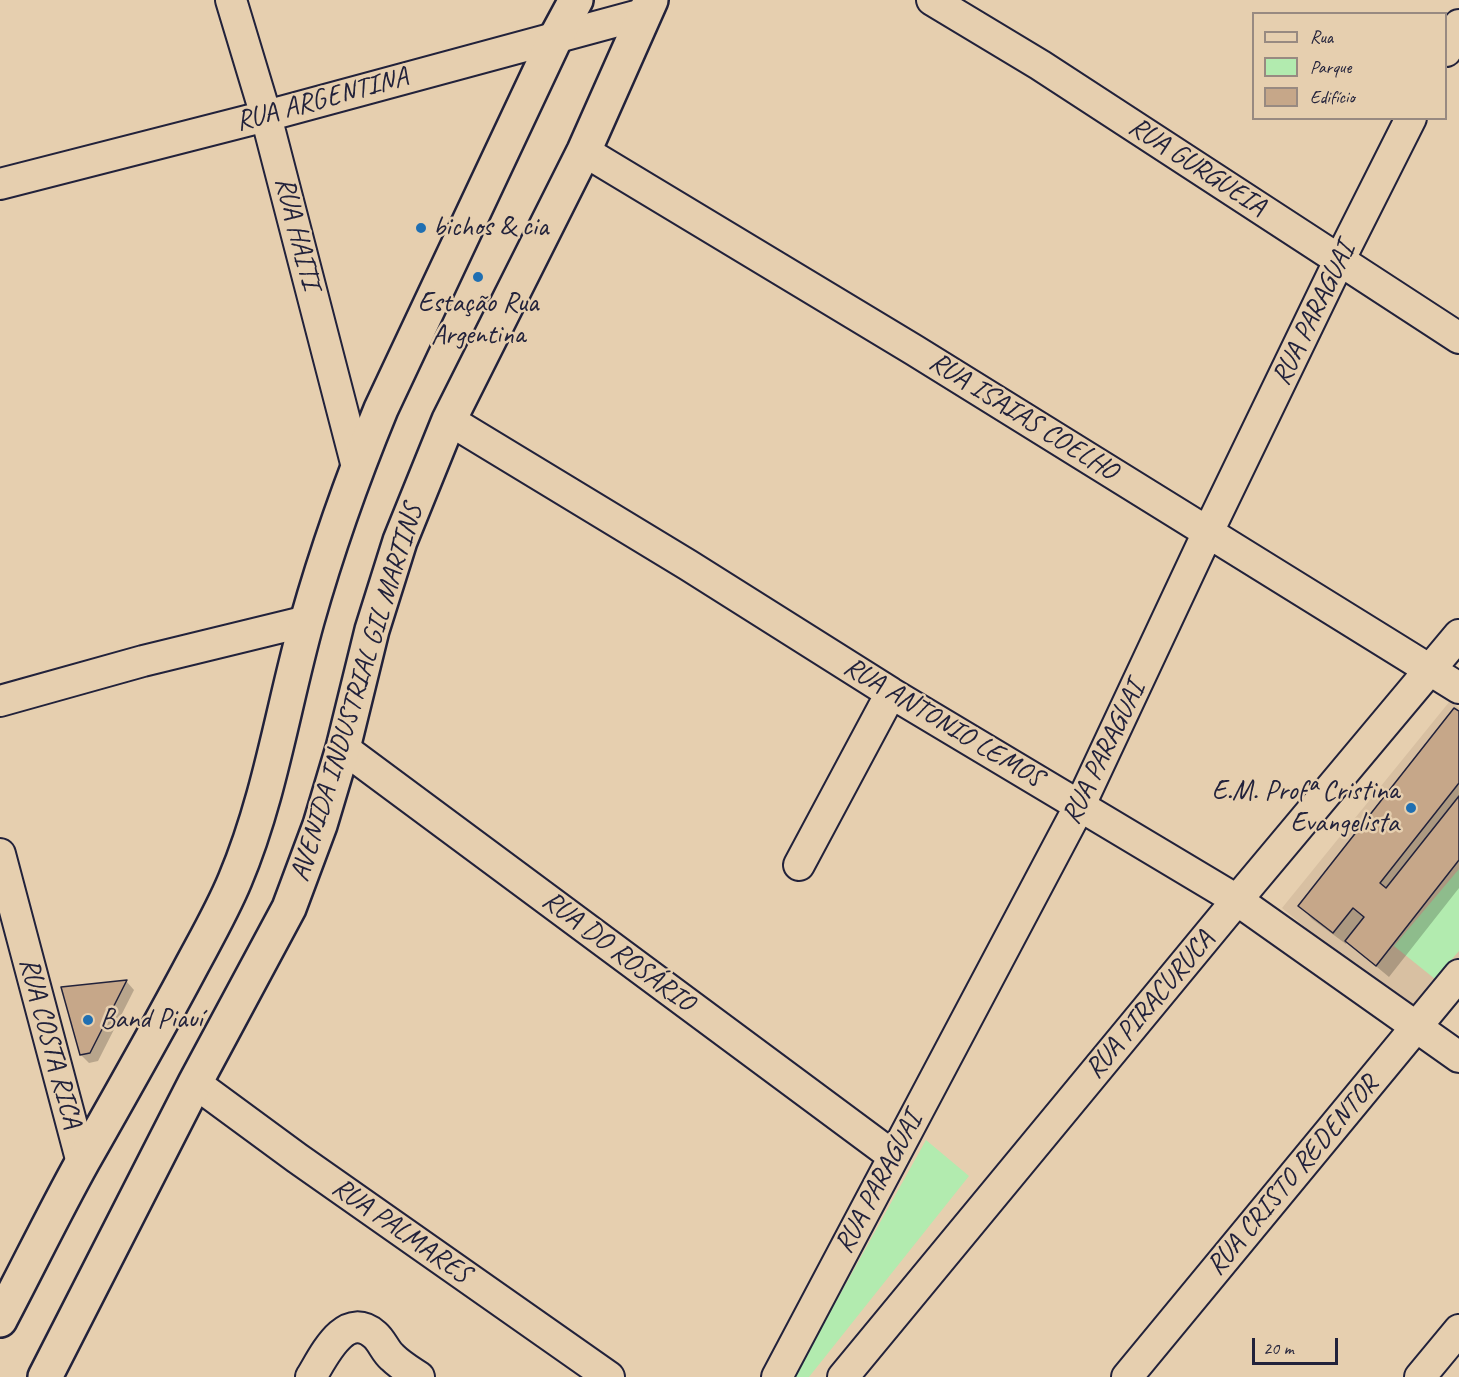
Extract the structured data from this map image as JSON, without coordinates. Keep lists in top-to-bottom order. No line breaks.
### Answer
{"streets":{"main road":["AVENIDA INDUSTRIAL GIL MARTINS"],"street":["RUA ARGENTINA","RUA GURGUEIA","RUA HAITI","RUA PARAGUAI","RUA ISAIAS COELHO","RUA ANTONIO LEMOS","RUA DO ROSÁRIO","RUA PIRACURUCA","RUA COSTA RICA","RUA CRISTO REDENTOR","RUA PALMARES"]},"crossings":[["RUA ARGENTINA","RUA HAITI"],["RUA ARGENTINA","AVENIDA INDUSTRIAL GIL MARTINS"],["RUA GURGUEIA","RUA PARAGUAI"],["RUA HAITI","AVENIDA INDUSTRIAL GIL MARTINS"],["RUA PARAGUAI","RUA ISAIAS COELHO"],["RUA PARAGUAI","RUA ANTONIO LEMOS"],["RUA PARAGUAI","RUA DO ROSÁRIO"],["RUA ISAIAS COELHO","AVENIDA INDUSTRIAL GIL MARTINS"],["RUA ISAIAS COELHO","RUA PIRACURUCA"],["AVENIDA INDUSTRIAL GIL MARTINS","RUA ANTONIO LEMOS"],["AVENIDA INDUSTRIAL GIL MARTINS","RUA DO ROSÁRIO"],["AVENIDA INDUSTRIAL GIL MARTINS","RUA COSTA RICA"],["AVENIDA INDUSTRIAL GIL MARTINS","RUA PALMARES"],["RUA ANTONIO LEMOS","RUA PIRACURUCA"],["RUA ANTONIO LEMOS","RUA CRISTO REDENTOR"]],"places":["bichos & cia","Estação Rua Argentina","E.M. Profª Cristina Evangelista","Band Piauí"],"legend":["Rua","Parque","Edifício"],"scale_bar":"20 m"}
